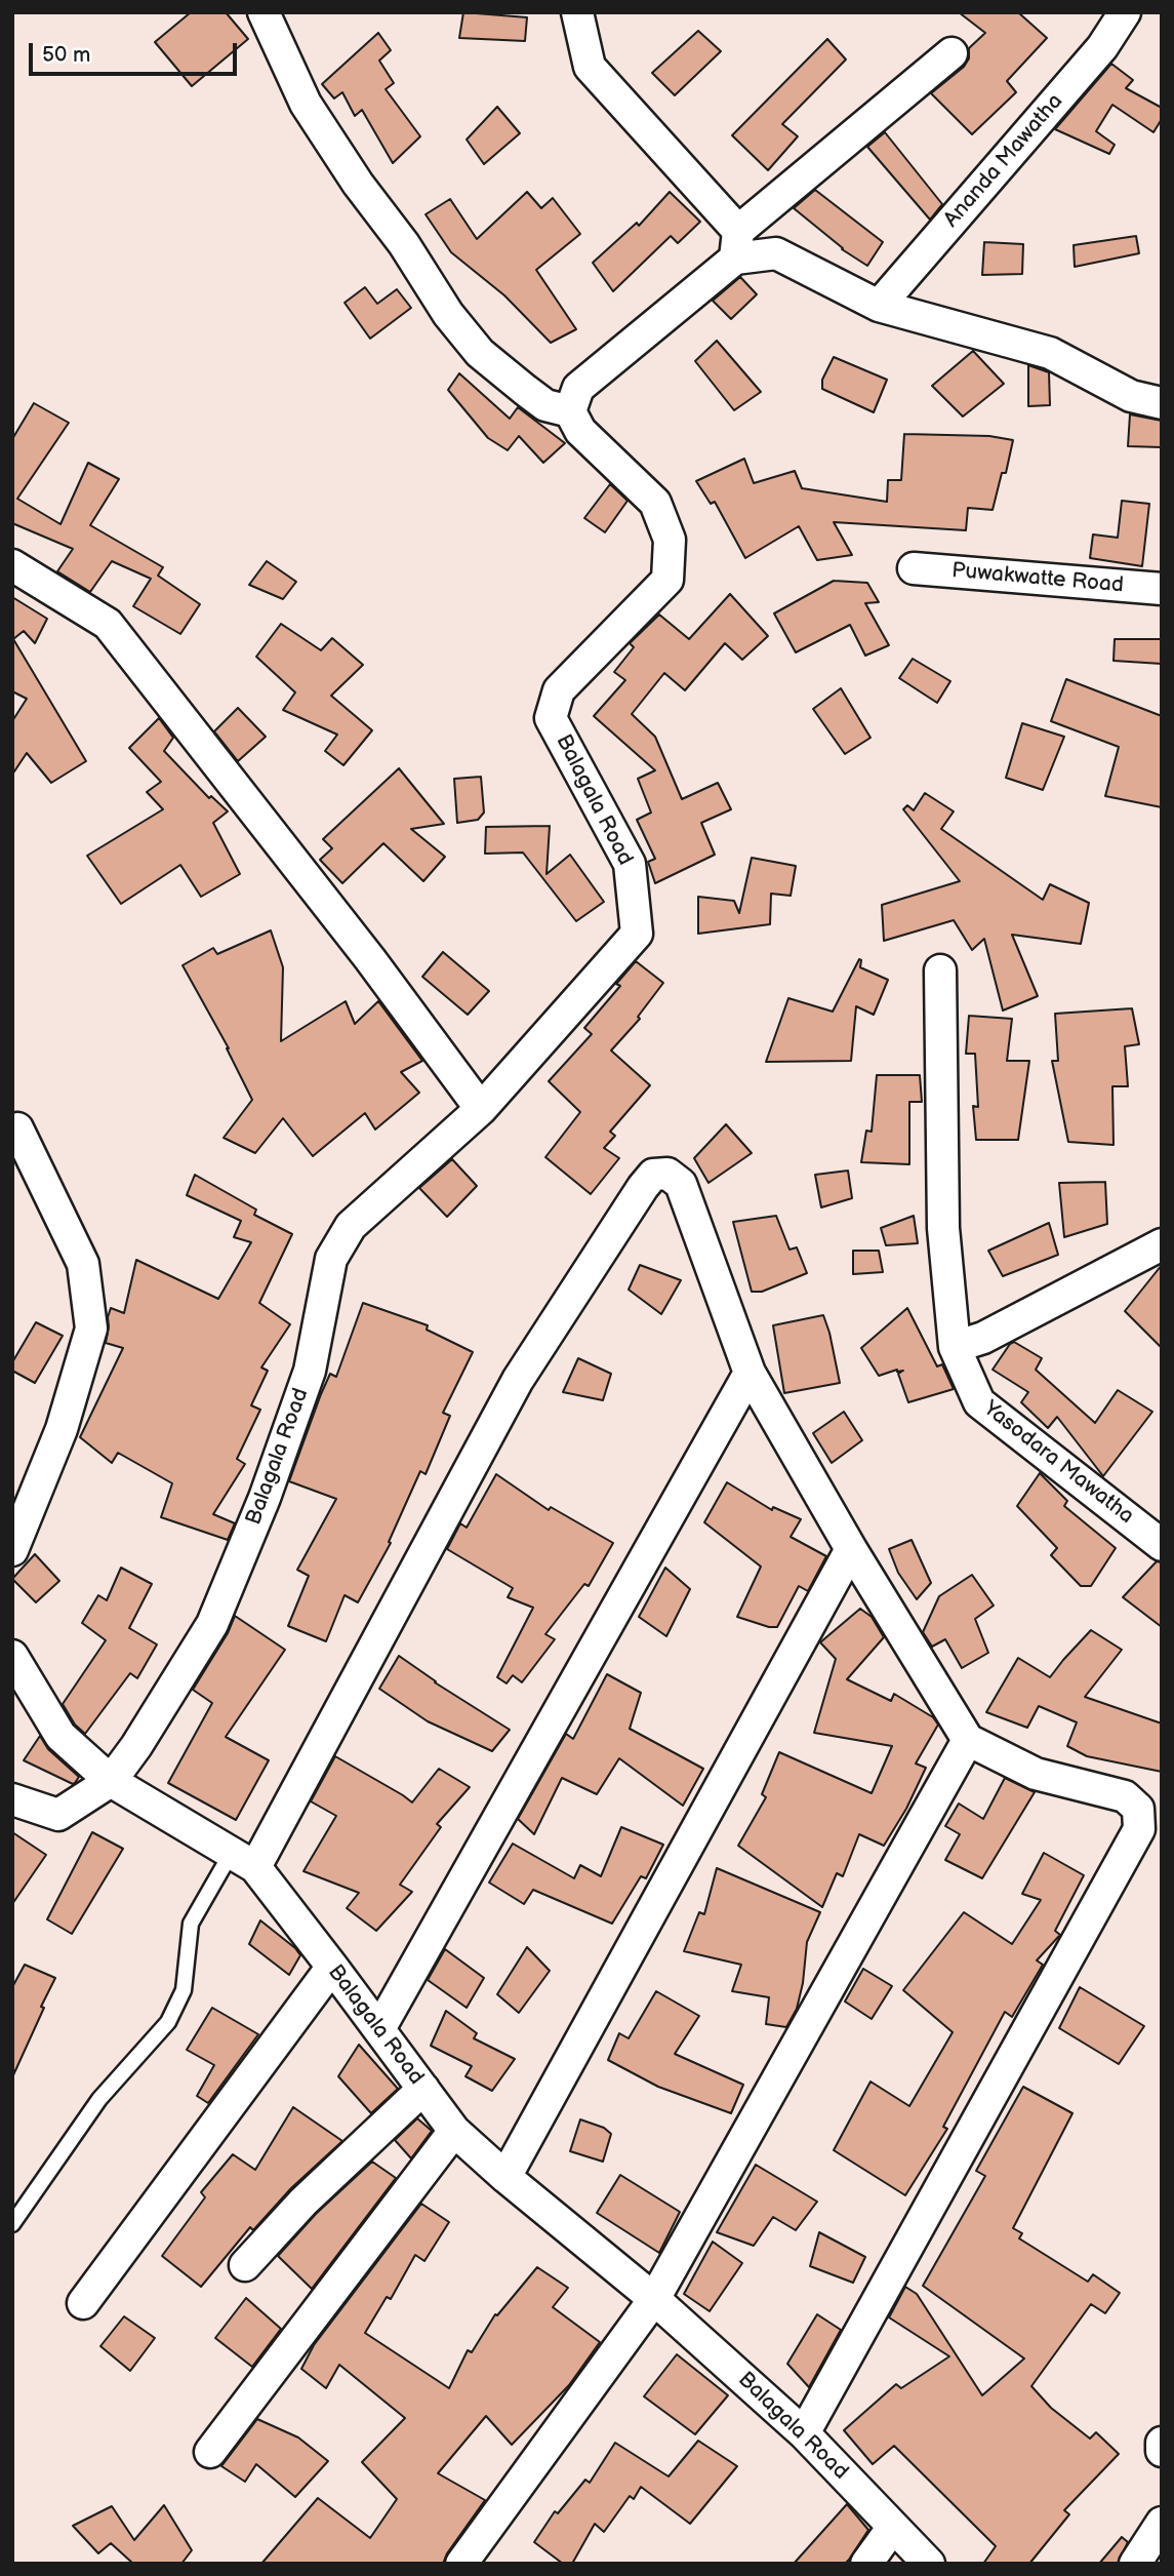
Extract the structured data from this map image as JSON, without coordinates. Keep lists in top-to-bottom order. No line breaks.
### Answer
{"streets":{"street":["Ananda Mawatha","Puwakwatte Road","Balagala Road","Yasodara Mawatha"]},"scale_bar":"50 m"}
